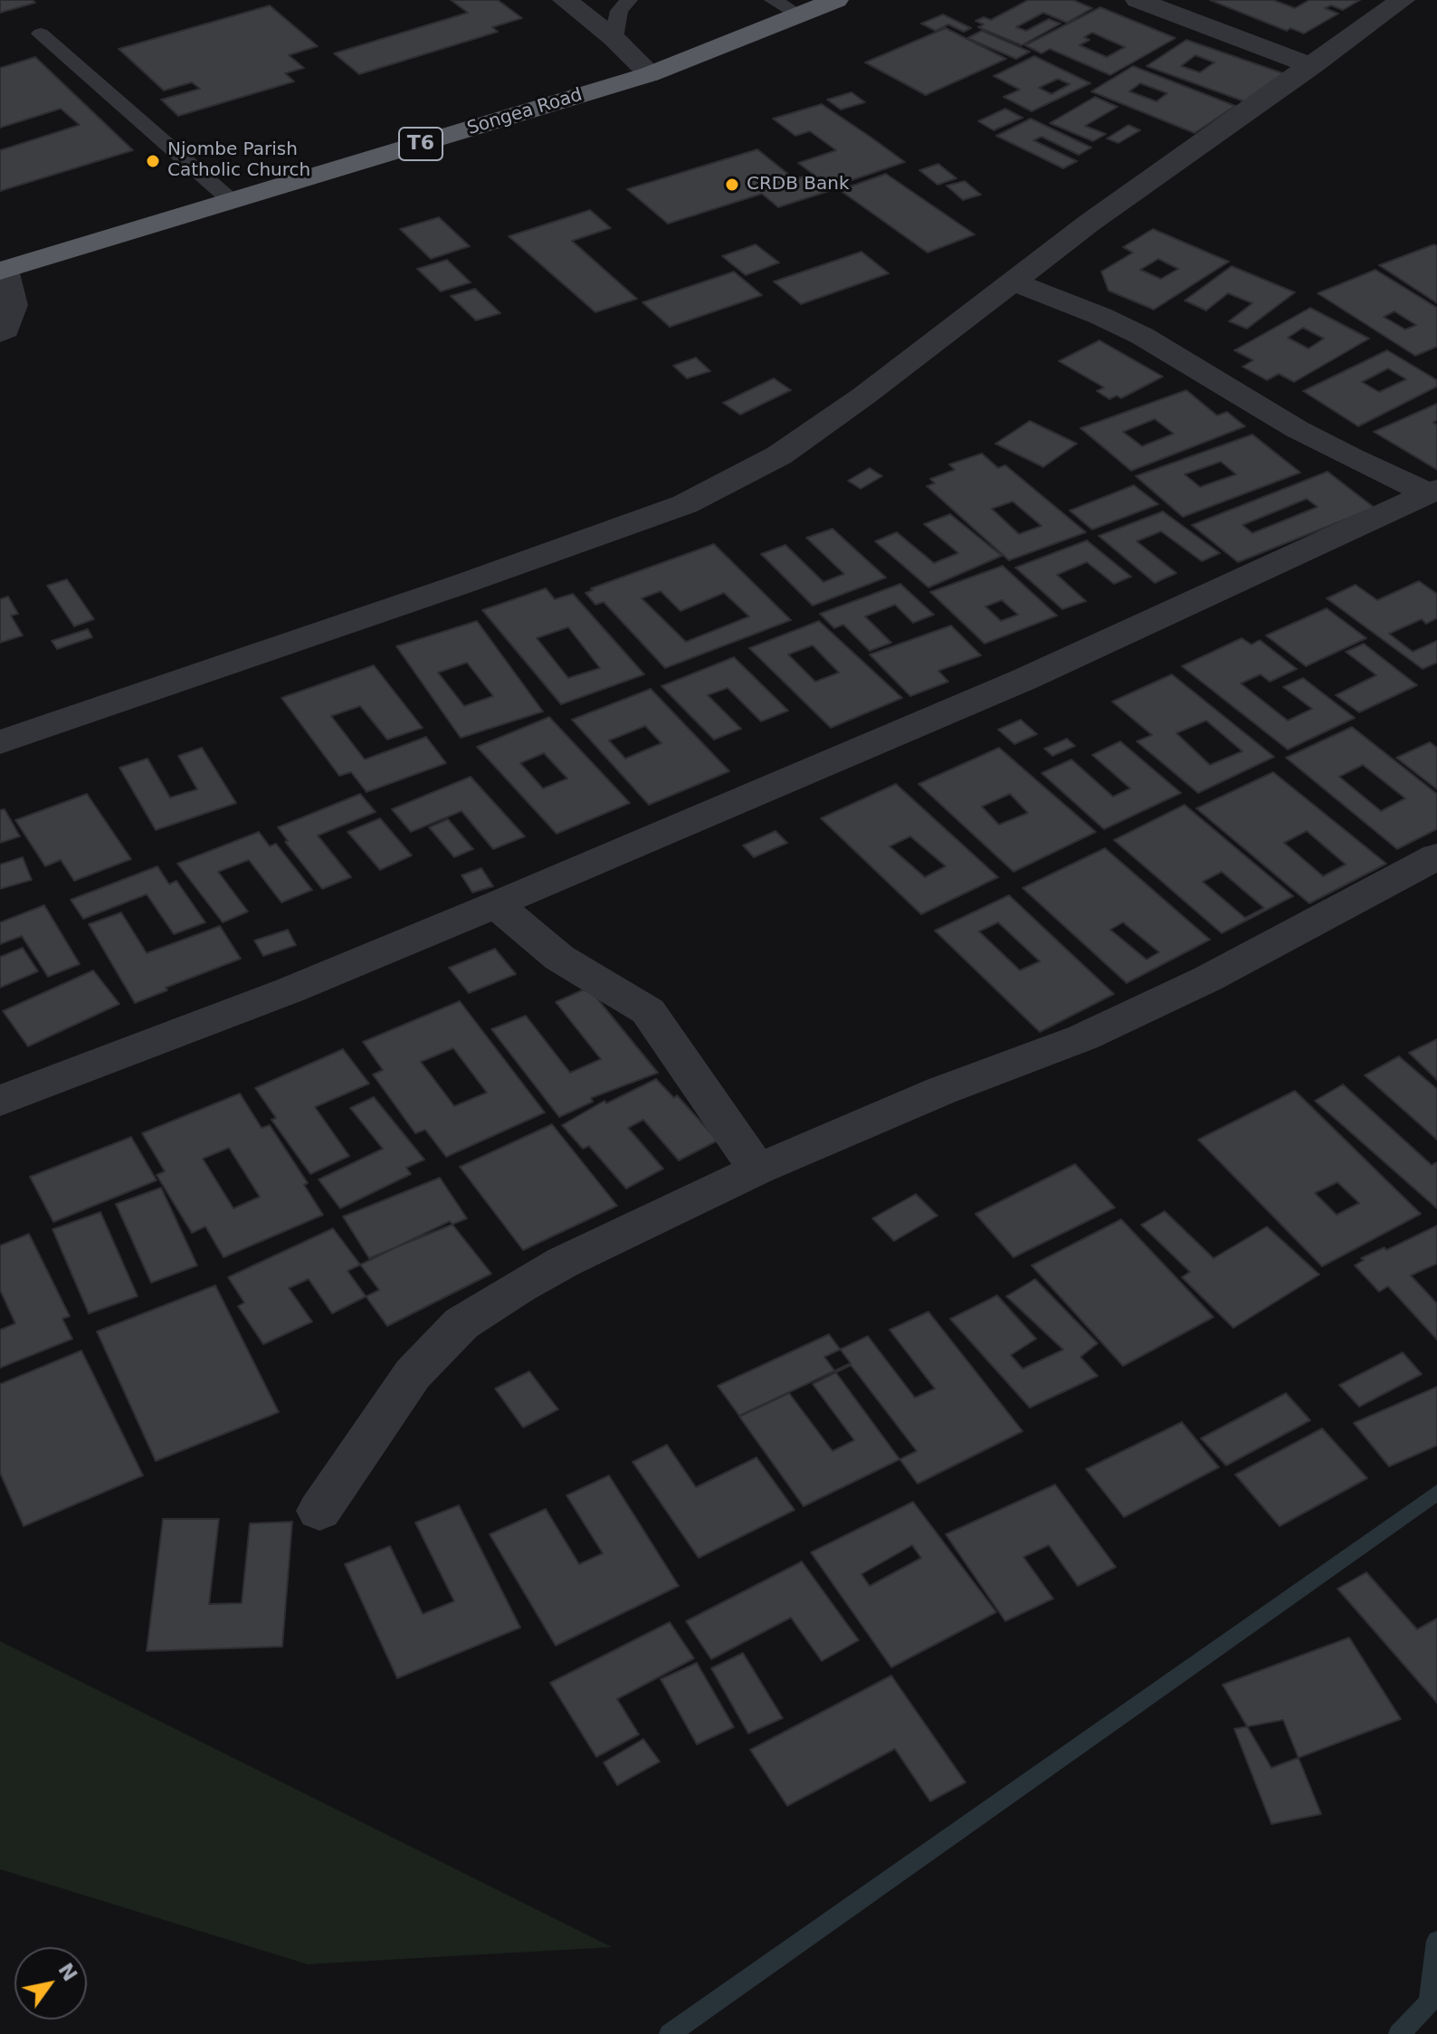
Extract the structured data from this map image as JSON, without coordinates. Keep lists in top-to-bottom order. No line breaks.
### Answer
{"streets":{"highway":["Songea Road","T6"]},"places":["Njombe Parish Catholic Church","CRDB Bank"],"north":"top right"}
